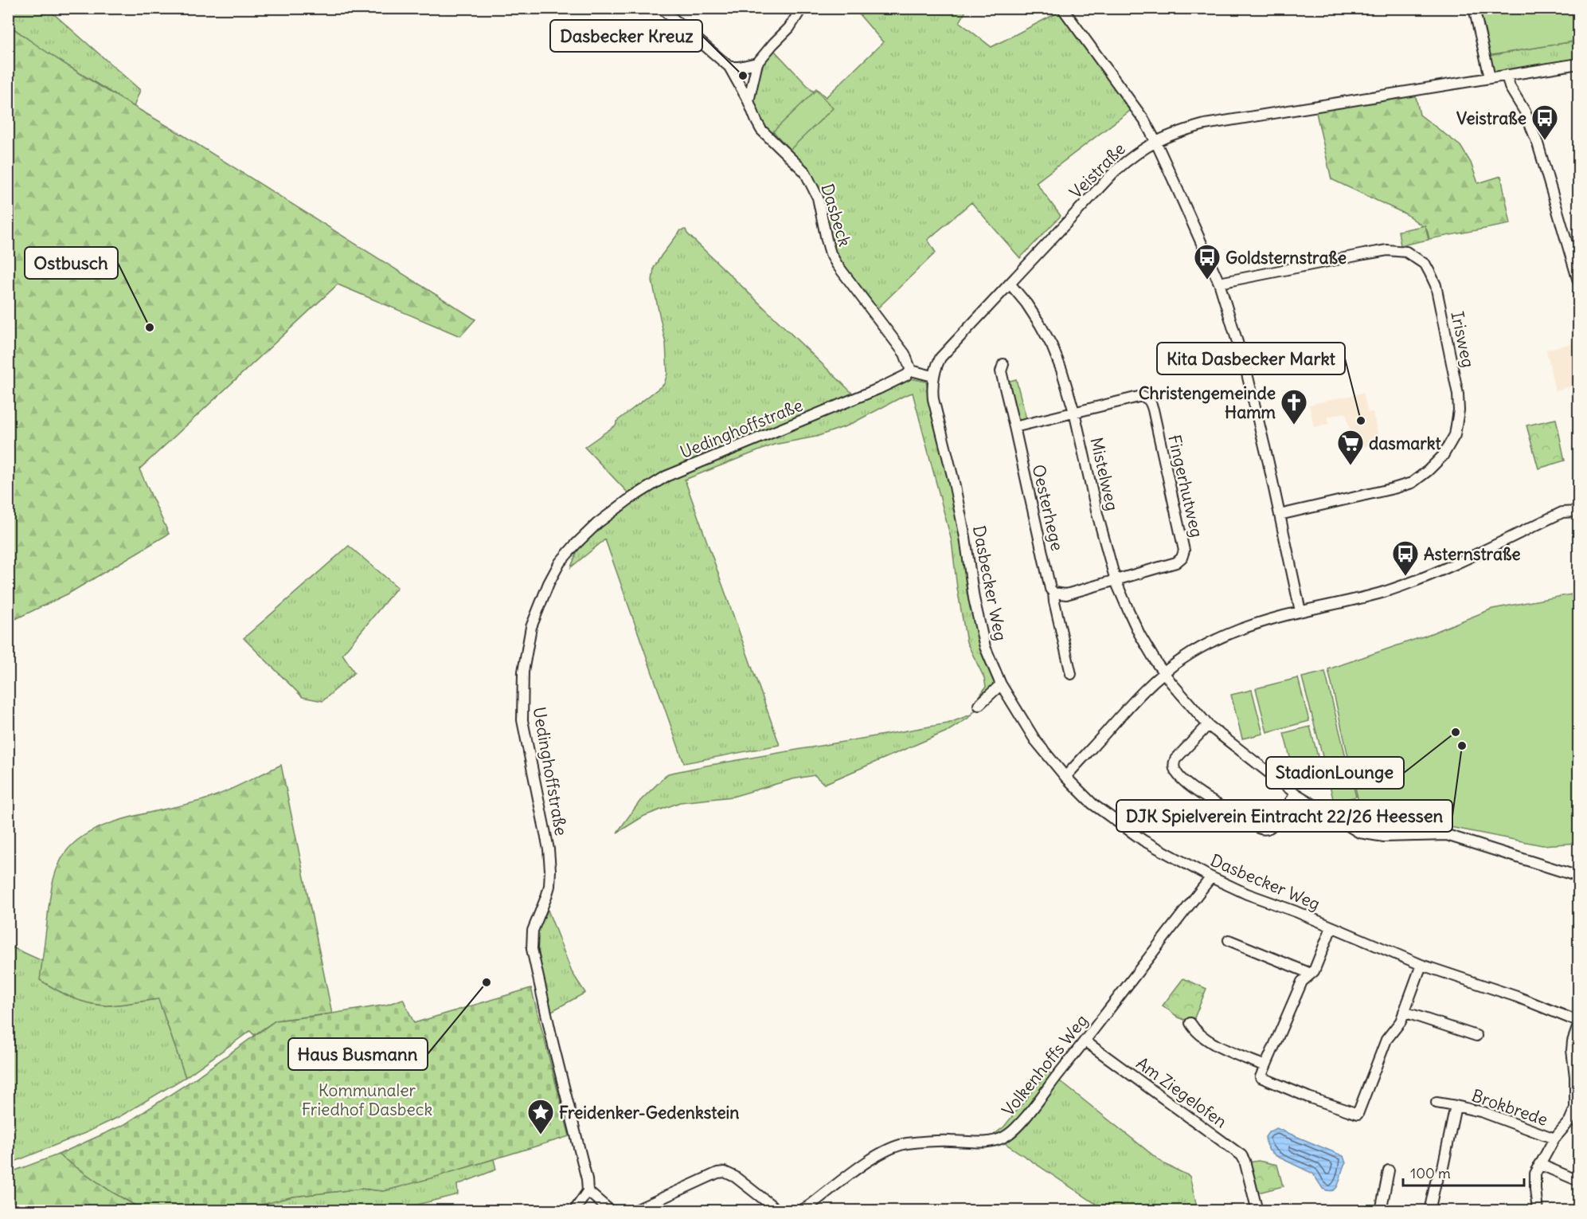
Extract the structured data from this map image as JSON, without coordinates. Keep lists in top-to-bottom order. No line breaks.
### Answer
{"streets":{"street":["Veistraße","Dasbeck","Irisweg","Uedinghoffstraße","Mistelweg","Fingerhutweg","Oesterhege","Dasbecker Weg","Volkenhoffs Weg","Am Ziegelofen","Brokbrede"]},"crossings":[["Veistraße","Mistelweg"],["Veistraße","Dasbecker Weg"],["Dasbeck","Uedinghoffstraße"],["Mistelweg","Fingerhutweg"],["Dasbecker Weg","Volkenhoffs Weg"],["Volkenhoffs Weg","Am Ziegelofen"]],"parks":["Kommunaler Friedhof Dasbeck"],"places":{"other":["Dasbecker Kreuz","Ostbusch","Kita Dasbecker Markt","StadionLounge","DJK Spielverein Eintracht 22/26 Heessen","Haus Busmann"],"bus stop":["Veistraße","Goldsternstraße","Asternstraße"],"church":["Christengemeinde Hamm"],"supermarket":["dasmarkt"],"place":["Freidenker-Gedenkstein"]},"scale_bar":"100 m"}
